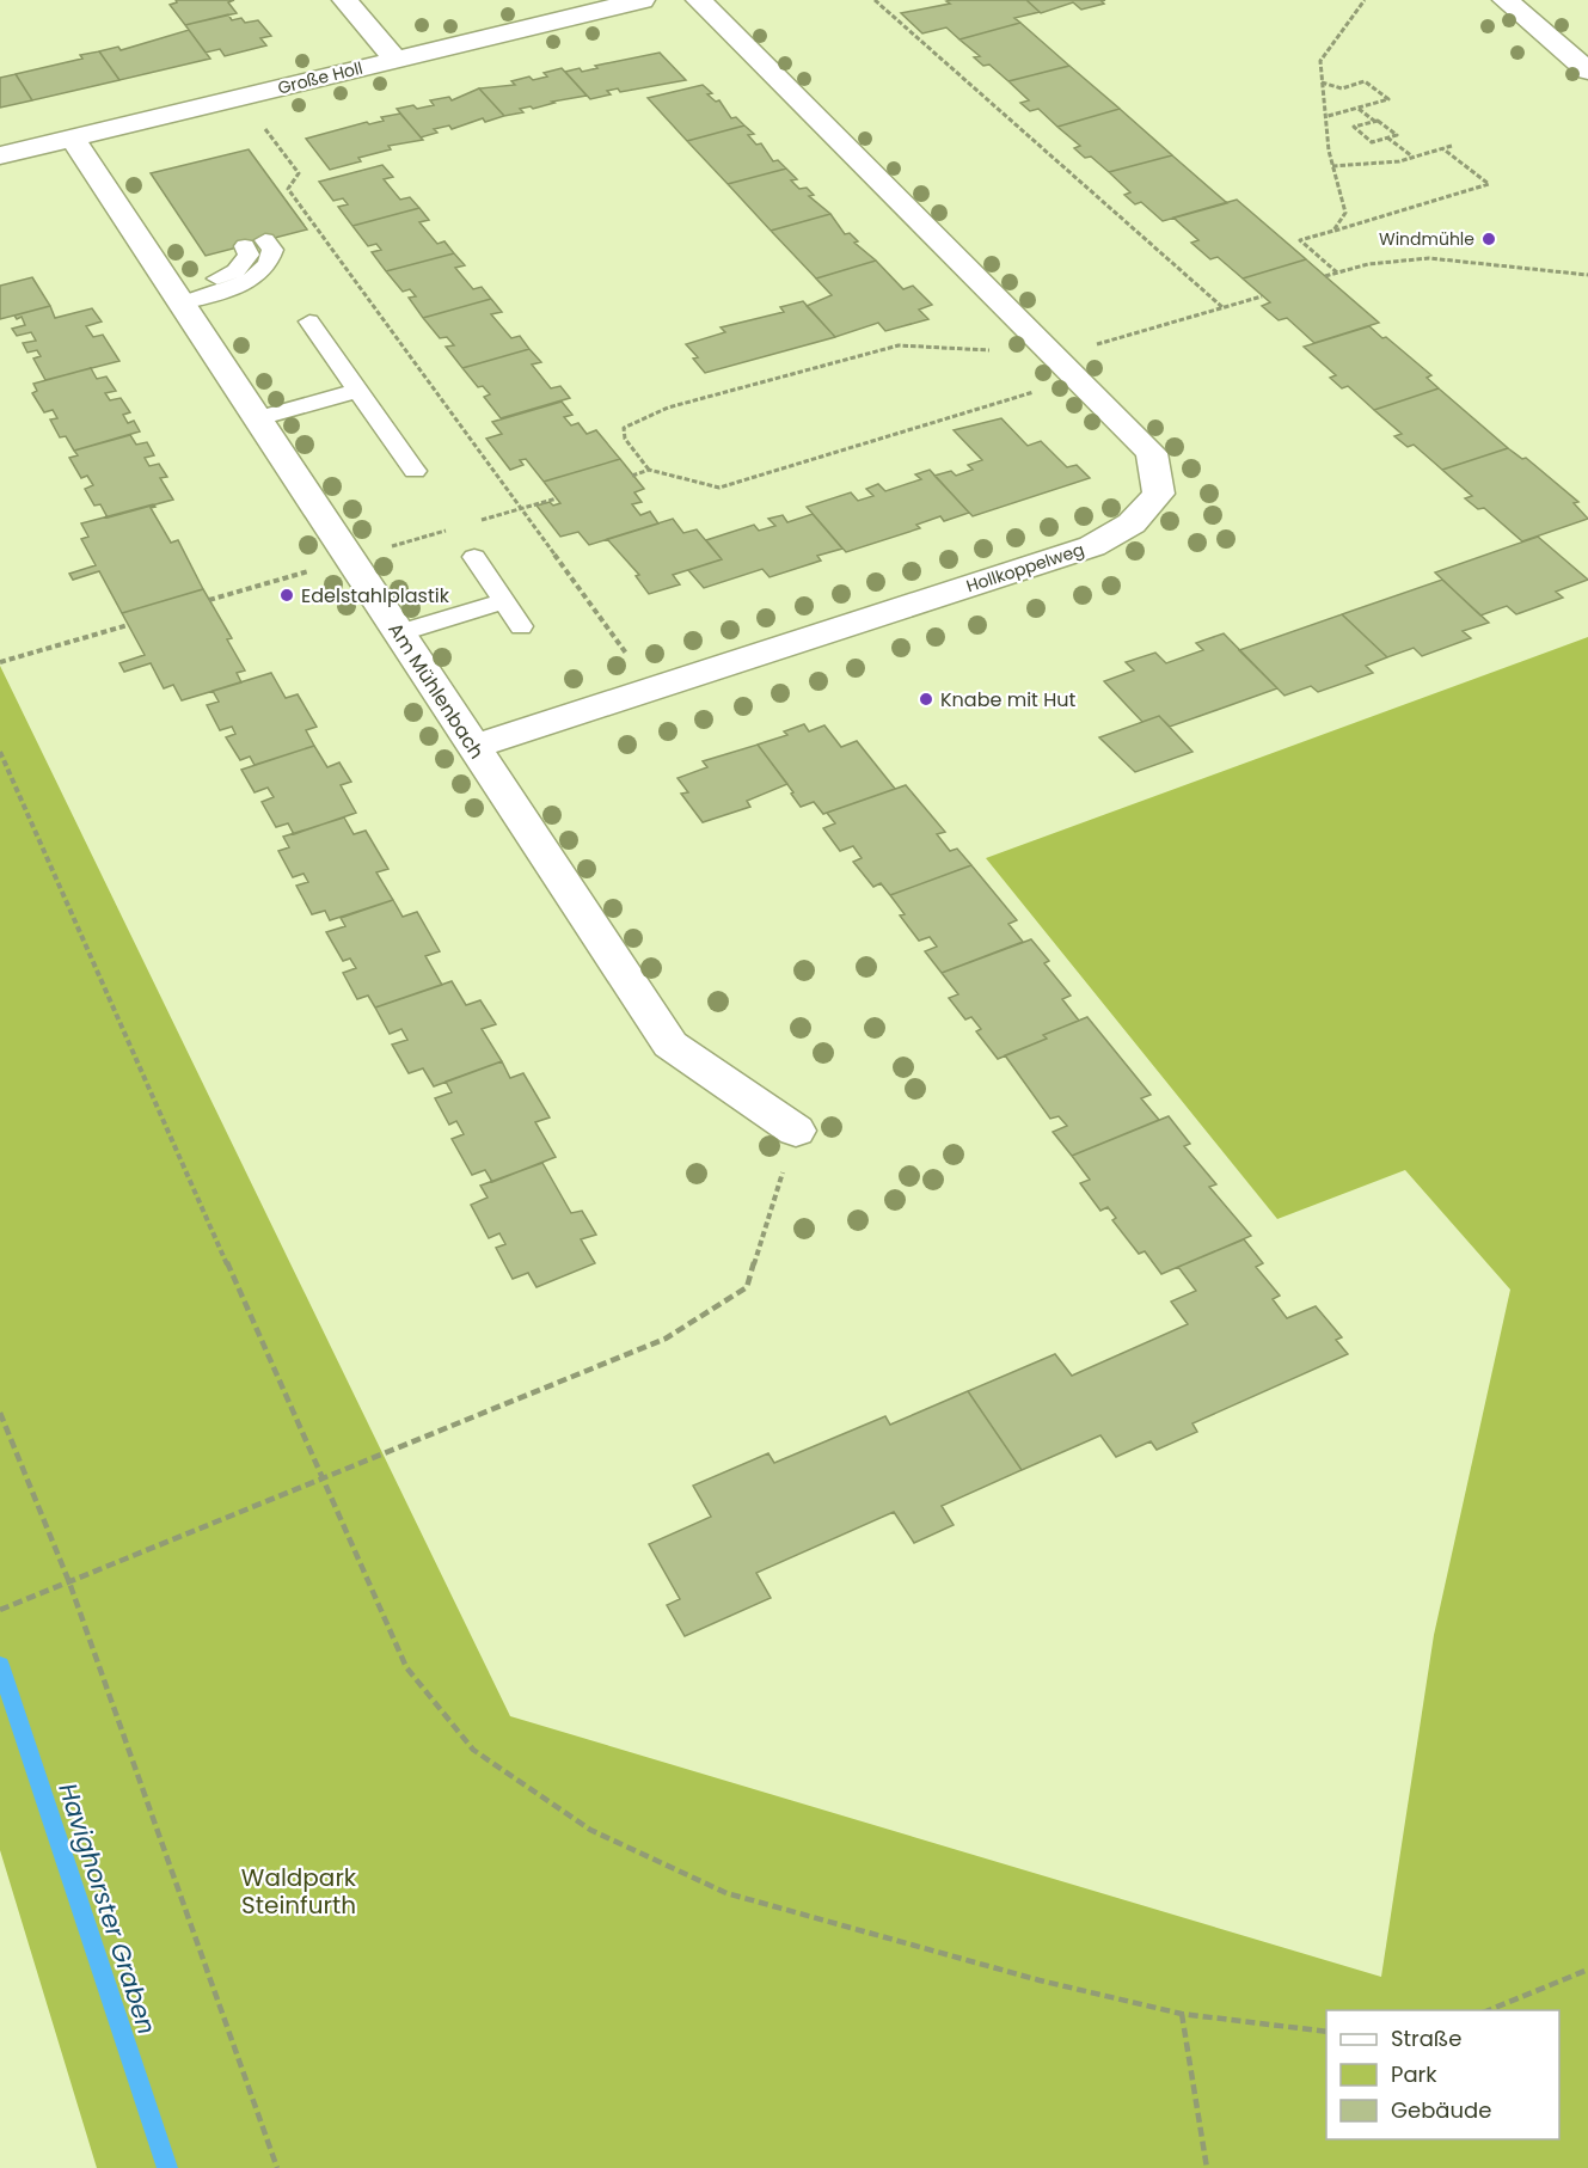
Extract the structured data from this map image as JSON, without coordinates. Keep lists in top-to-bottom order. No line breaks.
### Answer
{"streets":{"street":["Große Holl","Hollkoppelweg","Am Mühlenbach"]},"crossings":[["Große Holl","Am Mühlenbach"],["Hollkoppelweg","Am Mühlenbach"]],"water":["Havighorster Graben"],"parks":["Waldpark Steinfurth"],"places":["Windmühle","Edelstahlplastik","Knabe mit Hut"],"legend":["Straße","Park","Gebäude"]}
